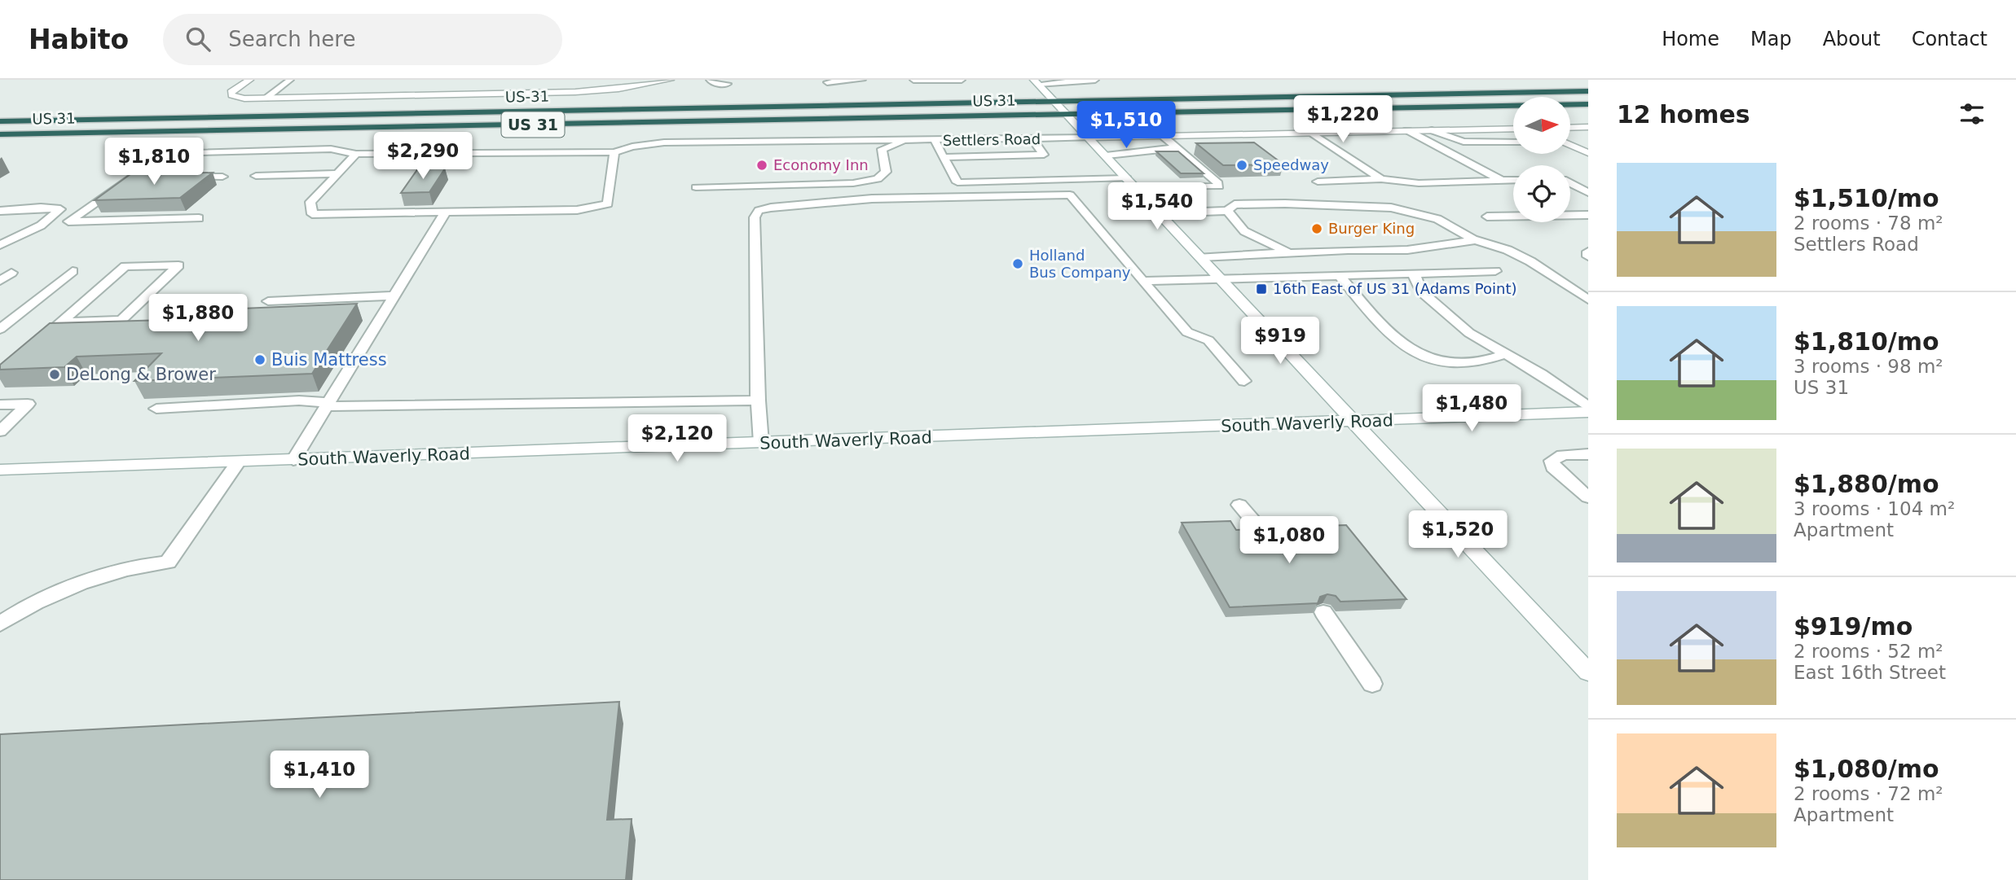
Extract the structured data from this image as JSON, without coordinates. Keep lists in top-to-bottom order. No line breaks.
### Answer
{"streets":{"highway":["US-31","US 31"],"main road":["Settlers Road","South Waverly Road"]},"crossings":[["US-31","US 31"]],"places":{"other":["Economy Inn","Speedway","Burger King","Holland Bus Company","Buis Mattress","DeLong & Brower"],"transit":["16th East of US 31 (Adams Point)"]},"north":"right","page":{"header":"Habito","search":"Search here","nav":["Home","Map","About","Contact"],"heading":"12 homes","price":["$1,220","$1,510","$2,290","$1,810","$1,540","$1,880","$919","$1,480","$2,120","$1,520","$1,080","$1,410"],"list":[{"name":"$1,510/mo","note":"2 rooms · 78 m² · Settlers Road"},{"name":"$1,810/mo","note":"3 rooms · 98 m² · US 31"},{"name":"$1,880/mo","note":"3 rooms · 104 m² · Apartment"},{"name":"$919/mo","note":"2 rooms · 52 m² · East 16th Street"},{"name":"$1,080/mo","note":"2 rooms · 72 m² · Apartment"}]}}
